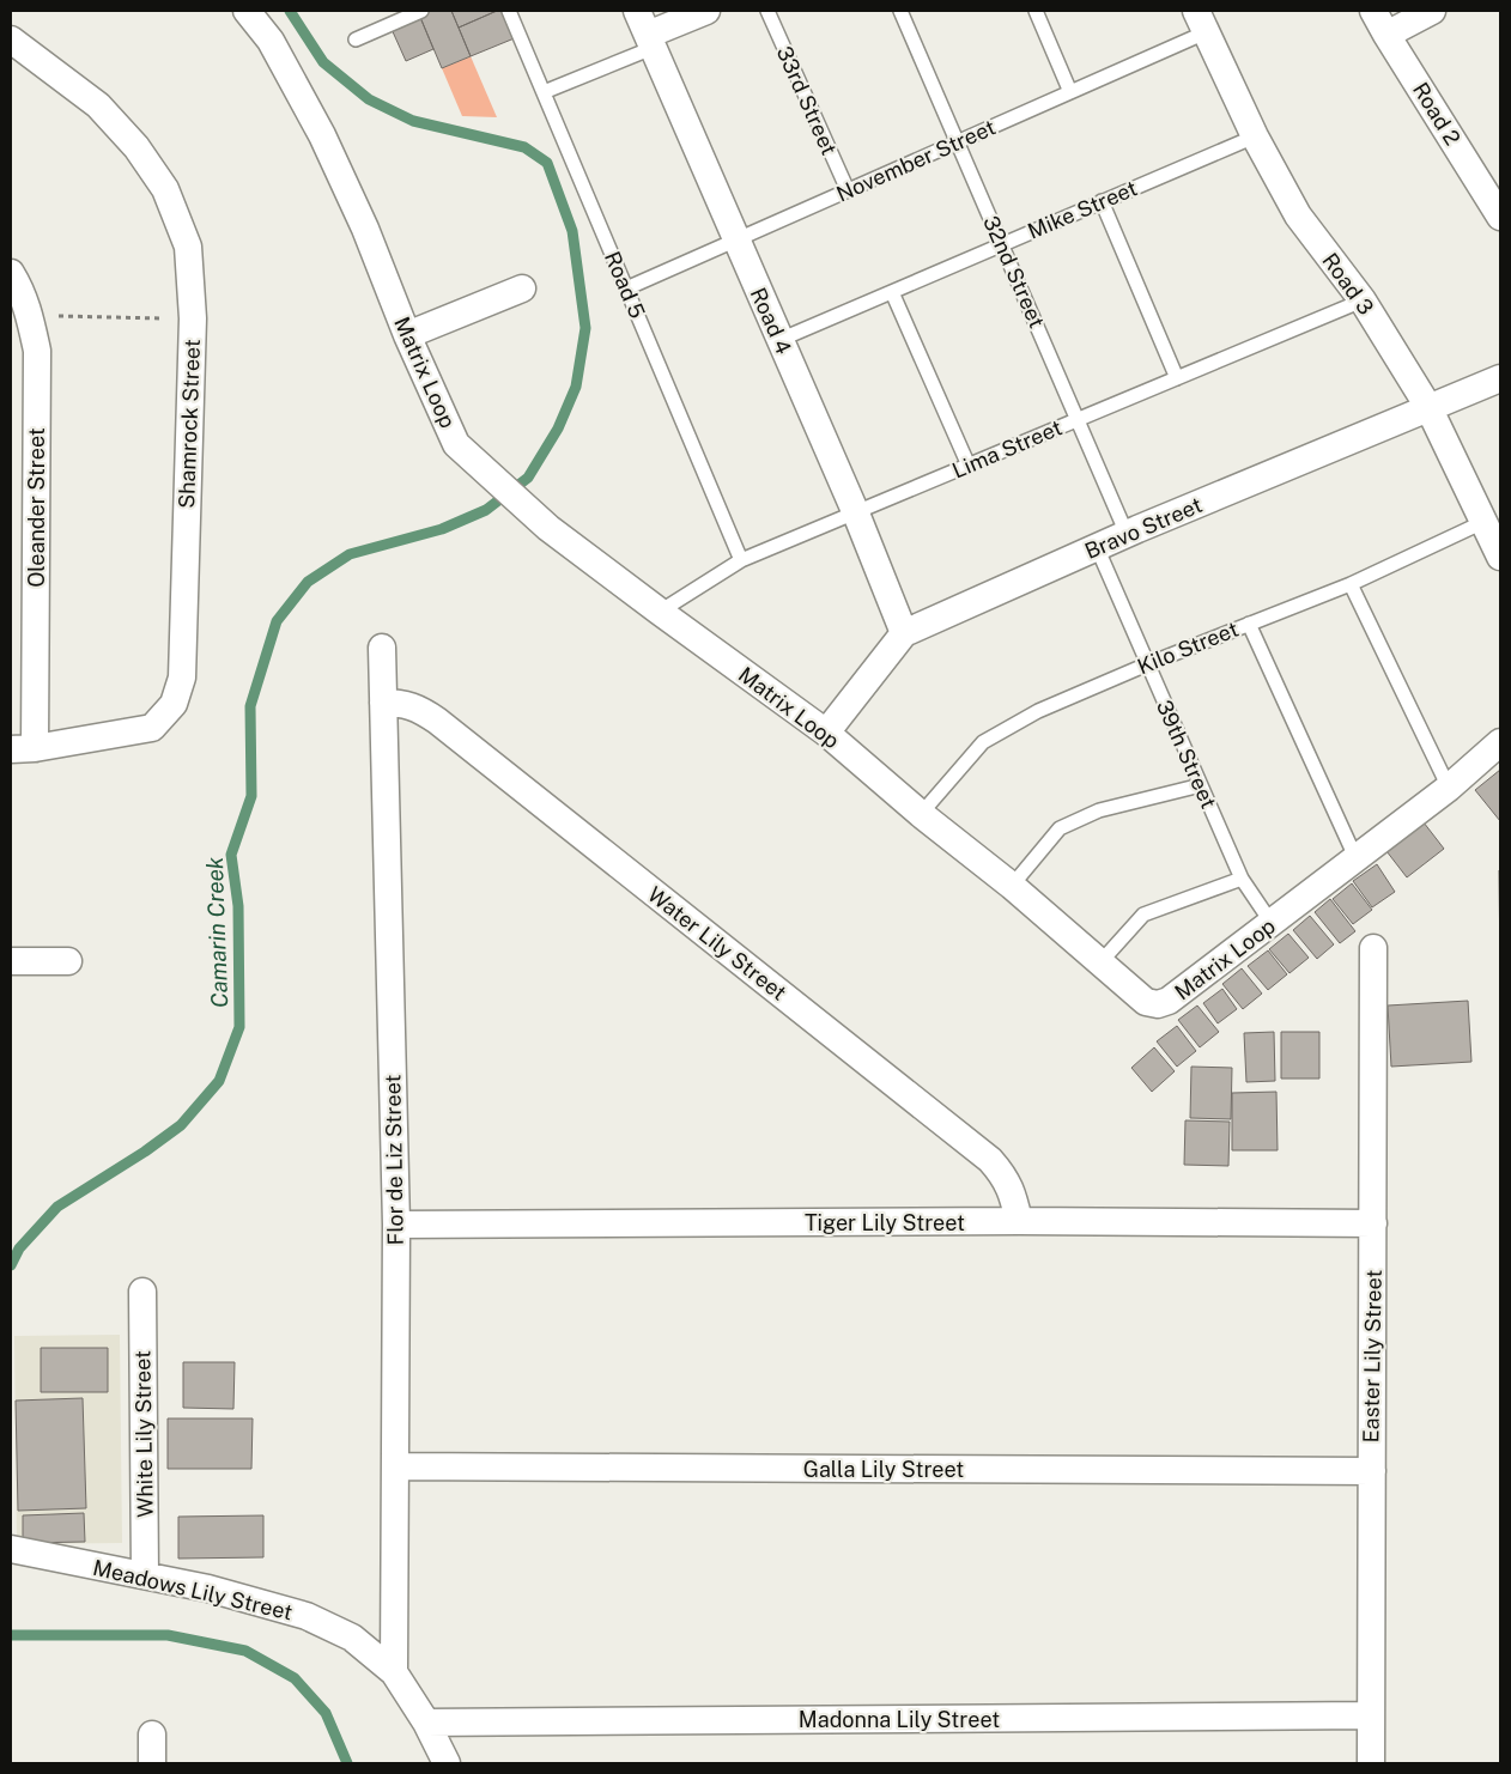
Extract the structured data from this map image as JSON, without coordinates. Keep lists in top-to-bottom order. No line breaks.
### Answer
{"streets":{"street":["Road 2","Road 3","Road 4","Matrix Loop","Shamrock Street","Oleander Street","Bravo Street","Water Lily Street","Flor de Liz Street","Tiger Lily Street","Easter Lily Street","White Lily Street","Galla Lily Street","Meadows Lily Street","Madonna Lily Street"],"lane":["33rd Street","November Street","Mike Street","32nd Street","Road 5","Lima Street","Kilo Street","39th Street"]},"crossings":[["33rd Street","November Street"],["November Street","32nd Street"],["November Street","Road 3"],["November Street","Road 5"],["November Street","Road 4"],["Mike Street","32nd Street"],["Mike Street","Road 3"],["Mike Street","Road 4"],["32nd Street","Lima Street"],["32nd Street","Bravo Street"],["Road 3","Lima Street"],["Road 3","Bravo Street"],["Road 3","Kilo Street"],["Road 5","Lima Street"],["Road 4","Lima Street"],["Road 4","Bravo Street"],["Matrix Loop","Lima Street"],["Matrix Loop","Bravo Street"],["Matrix Loop","Kilo Street"],["Matrix Loop","39th Street"],["Shamrock Street","Oleander Street"],["Bravo Street","39th Street"],["Kilo Street","39th Street"],["Water Lily Street","Flor de Liz Street"],["Water Lily Street","Tiger Lily Street"],["Flor de Liz Street","Tiger Lily Street"],["Flor de Liz Street","Galla Lily Street"],["Flor de Liz Street","Meadows Lily Street"],["Tiger Lily Street","Easter Lily Street"],["Easter Lily Street","Galla Lily Street"],["Easter Lily Street","Madonna Lily Street"],["White Lily Street","Meadows Lily Street"],["Meadows Lily Street","Madonna Lily Street"]],"water":["Camarin Creek"]}
